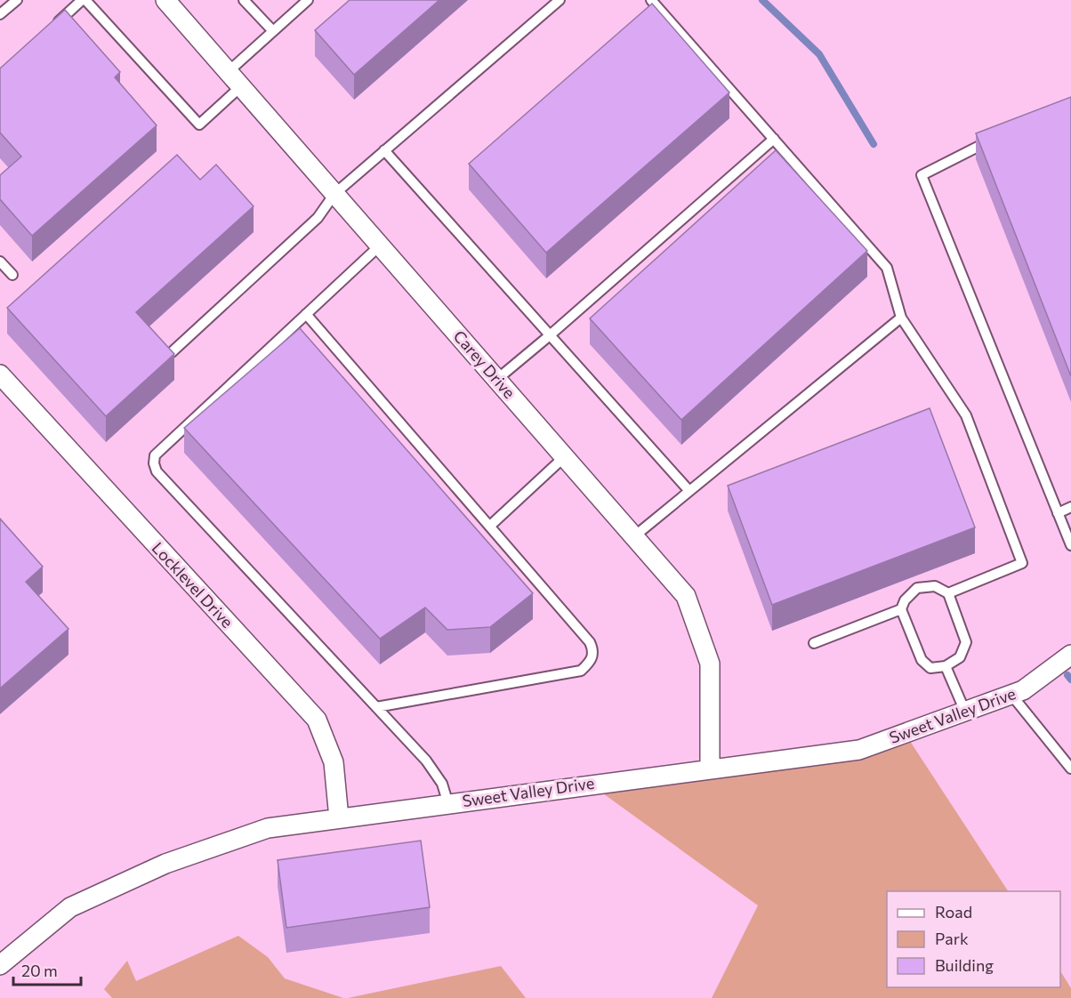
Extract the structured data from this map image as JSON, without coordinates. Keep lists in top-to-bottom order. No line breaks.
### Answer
{"streets":{"street":["Carey Drive","Locklevel Drive","Sweet Valley Drive"]},"crossings":[["Carey Drive","Sweet Valley Drive"],["Locklevel Drive","Sweet Valley Drive"]],"legend":["Road","Park","Building"],"scale_bar":"20 m"}
